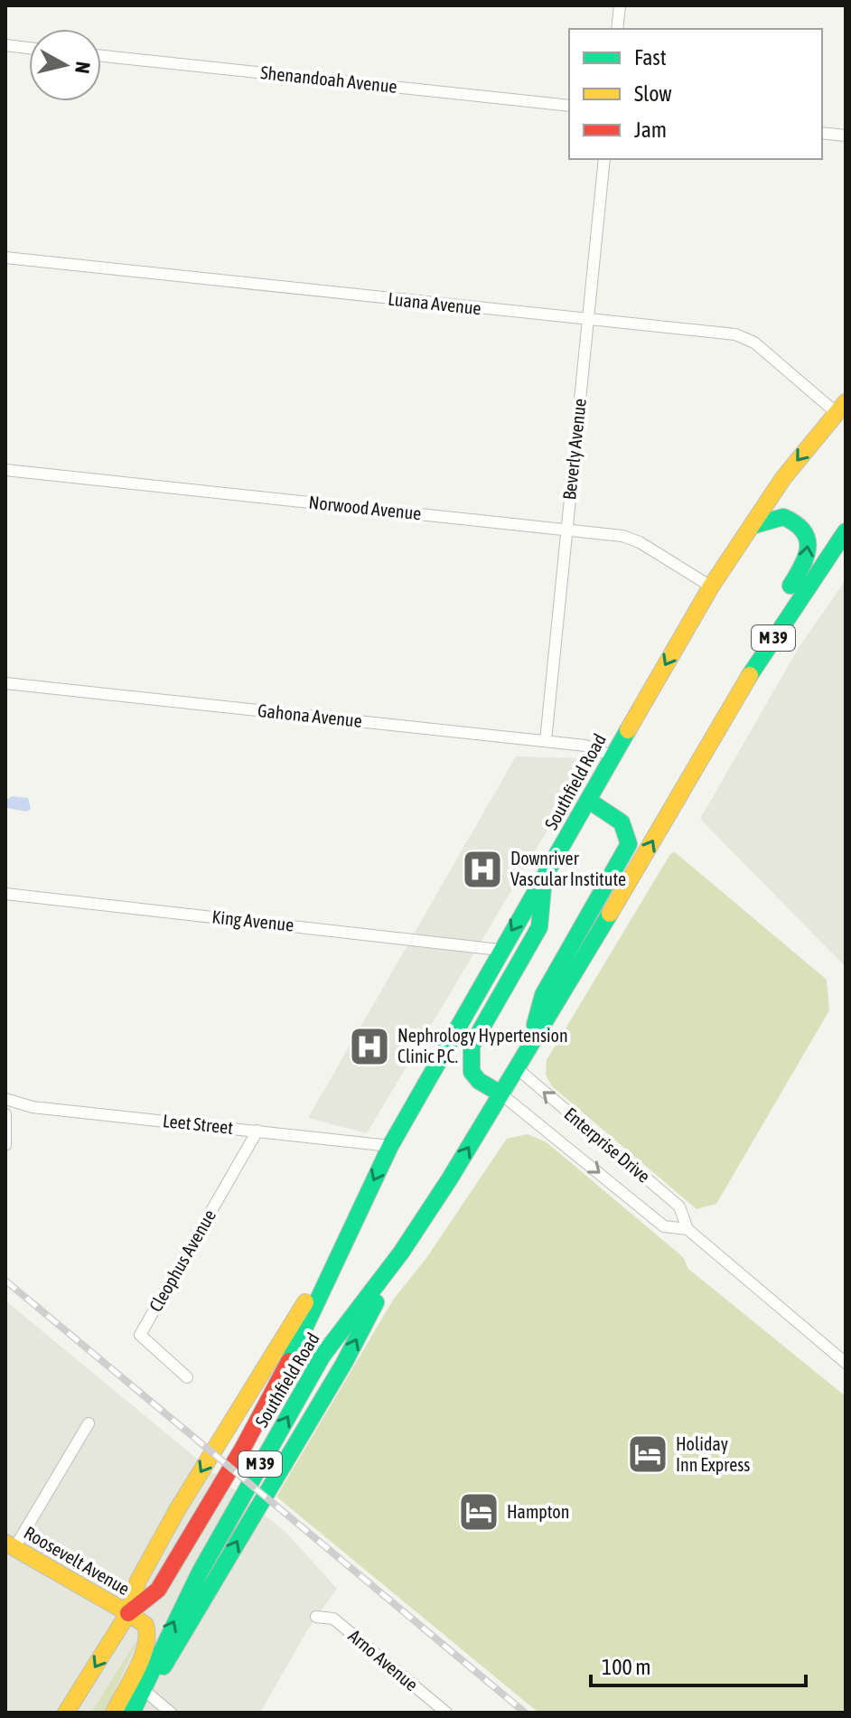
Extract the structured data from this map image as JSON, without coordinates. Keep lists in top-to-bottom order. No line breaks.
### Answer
{"streets":{"main road":["M 39","Southfield Road","Roosevelt Avenue"],"street":["Shenandoah Avenue","Luana Avenue","Beverly Avenue","Norwood Avenue","Gahona Avenue","King Avenue","Leet Street","Enterprise Drive","Cleophus Avenue","Arno Avenue"]},"crossings":[["Luana Avenue","Beverly Avenue"],["Luana Avenue","Southfield Road"],["Beverly Avenue","Norwood Avenue"],["Beverly Avenue","Gahona Avenue"],["Norwood Avenue","Southfield Road"],["M 39","Enterprise Drive"],["Gahona Avenue","Southfield Road"],["Southfield Road","King Avenue"],["Southfield Road","Leet Street"],["Southfield Road","Roosevelt Avenue"],["Leet Street","Cleophus Avenue"]],"places":{"hospital":["Downriver Vascular Institute","Nephrology Hypertension Clinic P.C."],"hotel":["Holiday Inn Express","Hampton"]},"legend":["Fast","Slow","Jam"],"scale_bar":"100 m","north":"right"}
